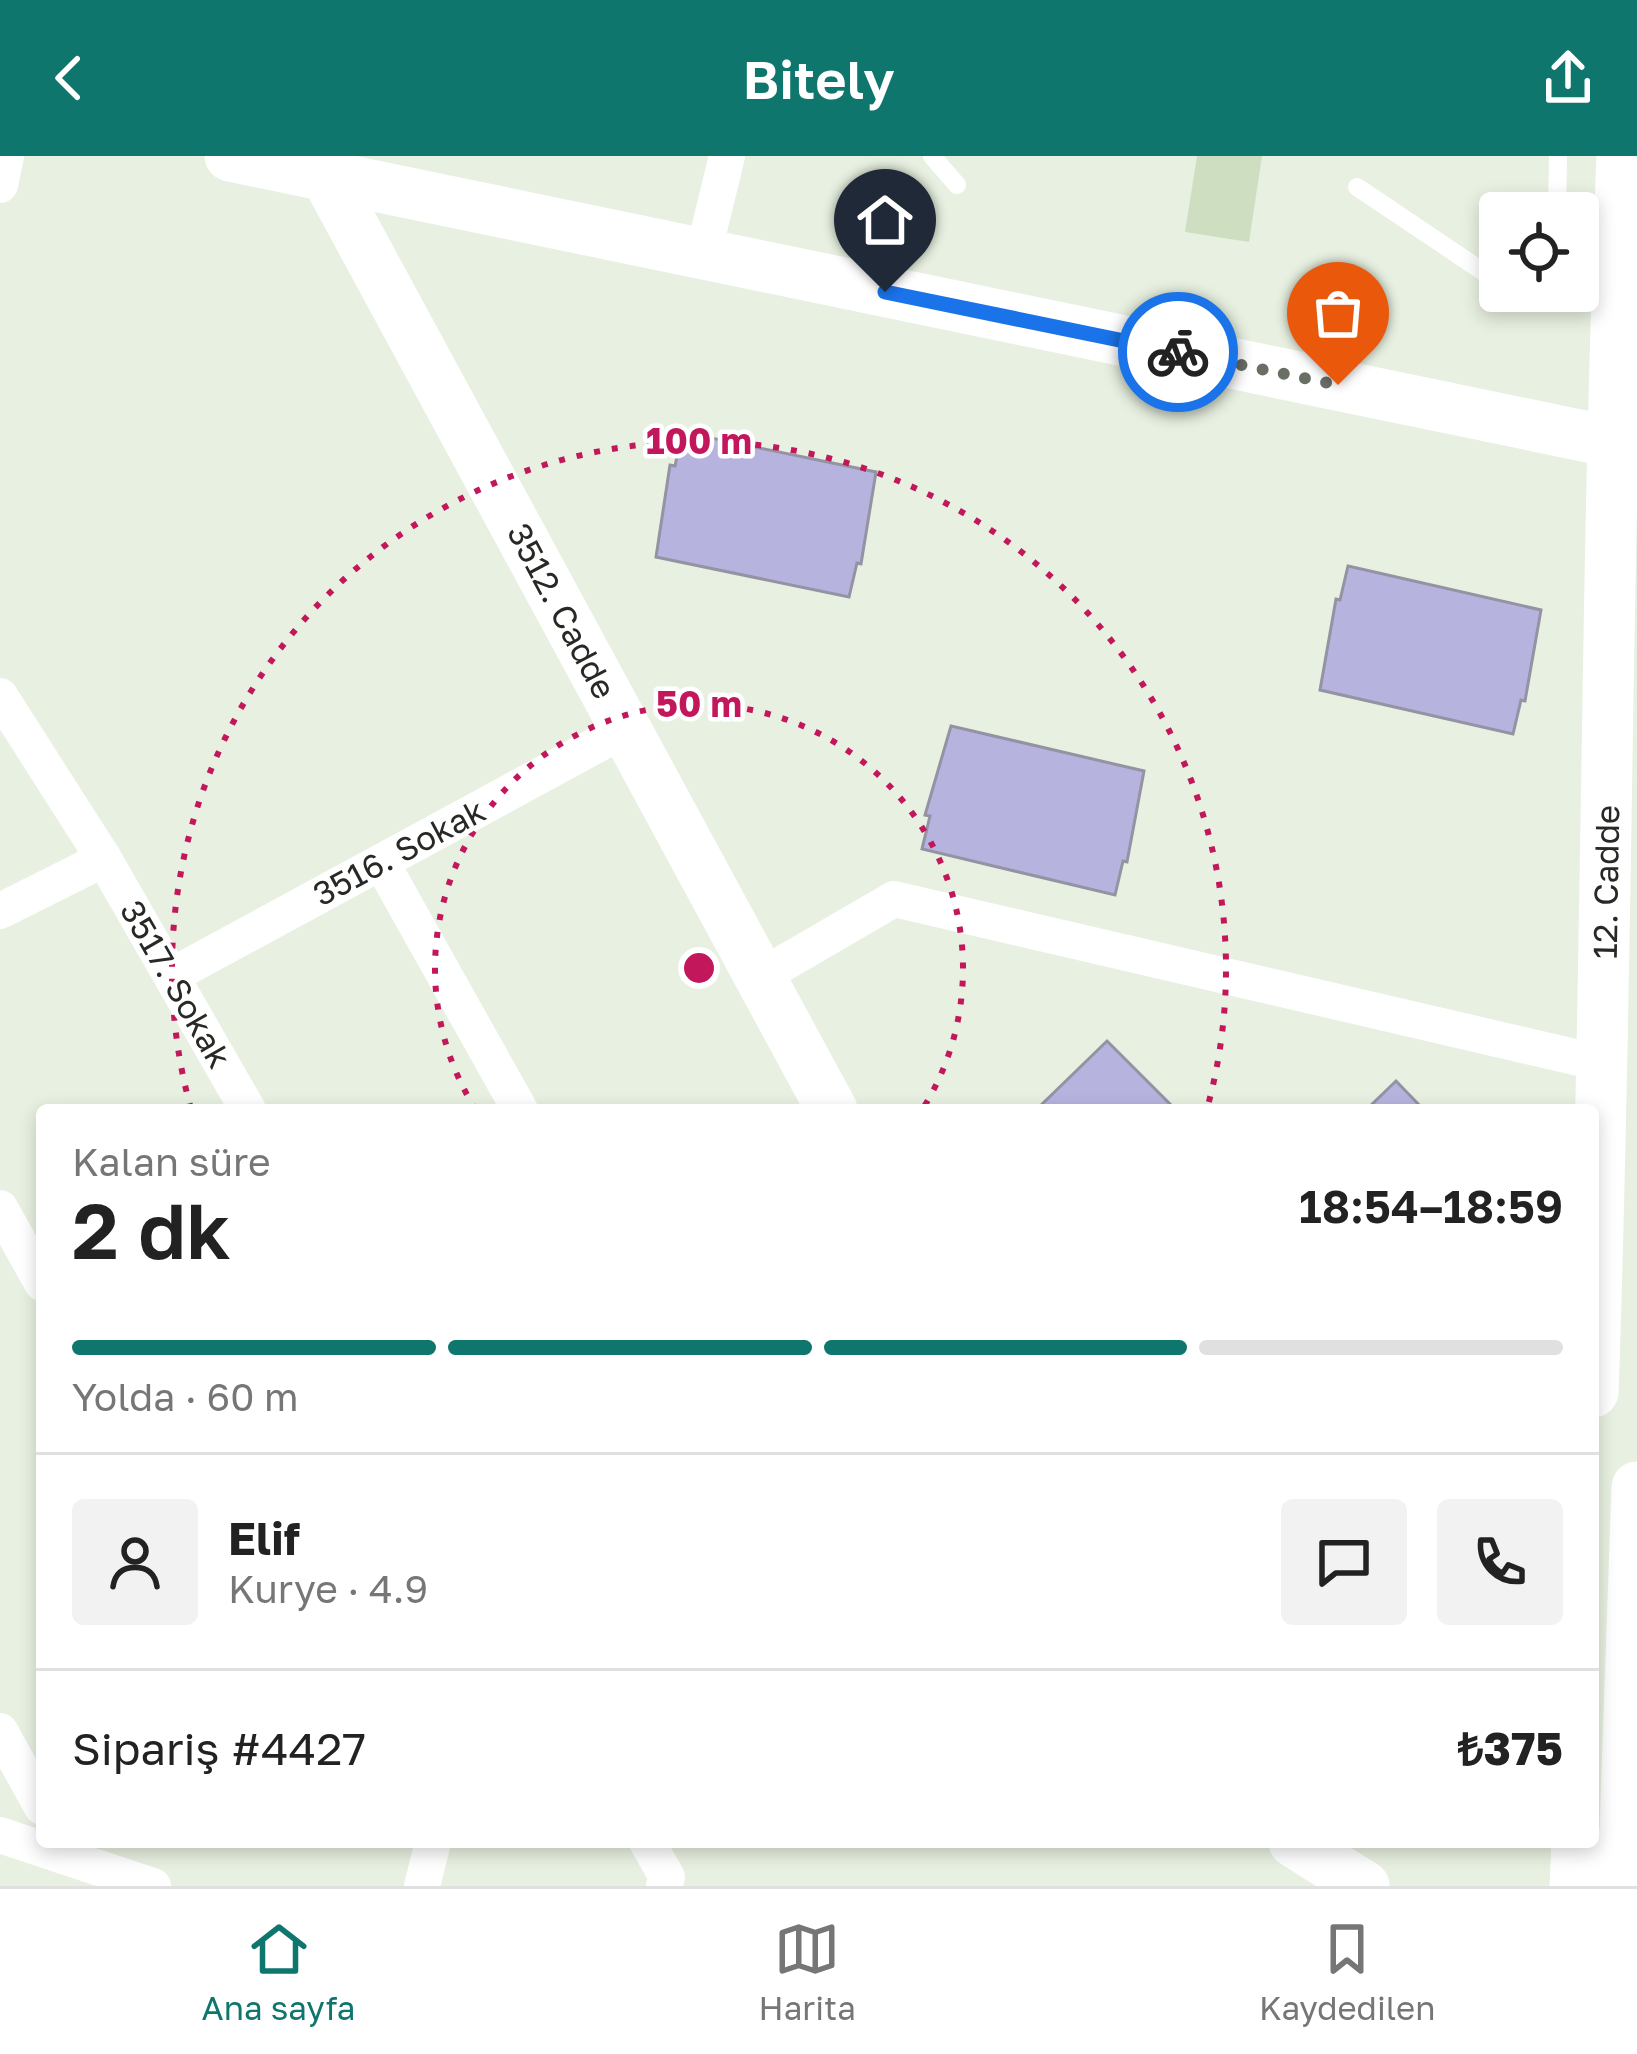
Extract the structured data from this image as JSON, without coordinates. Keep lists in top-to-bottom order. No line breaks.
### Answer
{"streets":{"street":["3512. Cadde","3516. Sokak","12. Cadde","3517. Sokak"]},"crossings":[["3512. Cadde","3516. Sokak"],["3516. Sokak","3517. Sokak"]],"page":{"header":"Bitely","heading":["2 dk","Kalan süre","18:54–18:59"],"panel":["Elif","Kurye · 4.9","Sipariş #4427","₺375"],"bar":"Yolda · 60 m","tabs":["Ana sayfa","Harita","Kaydedilen"]},"rings":["100 m","50 m"]}
